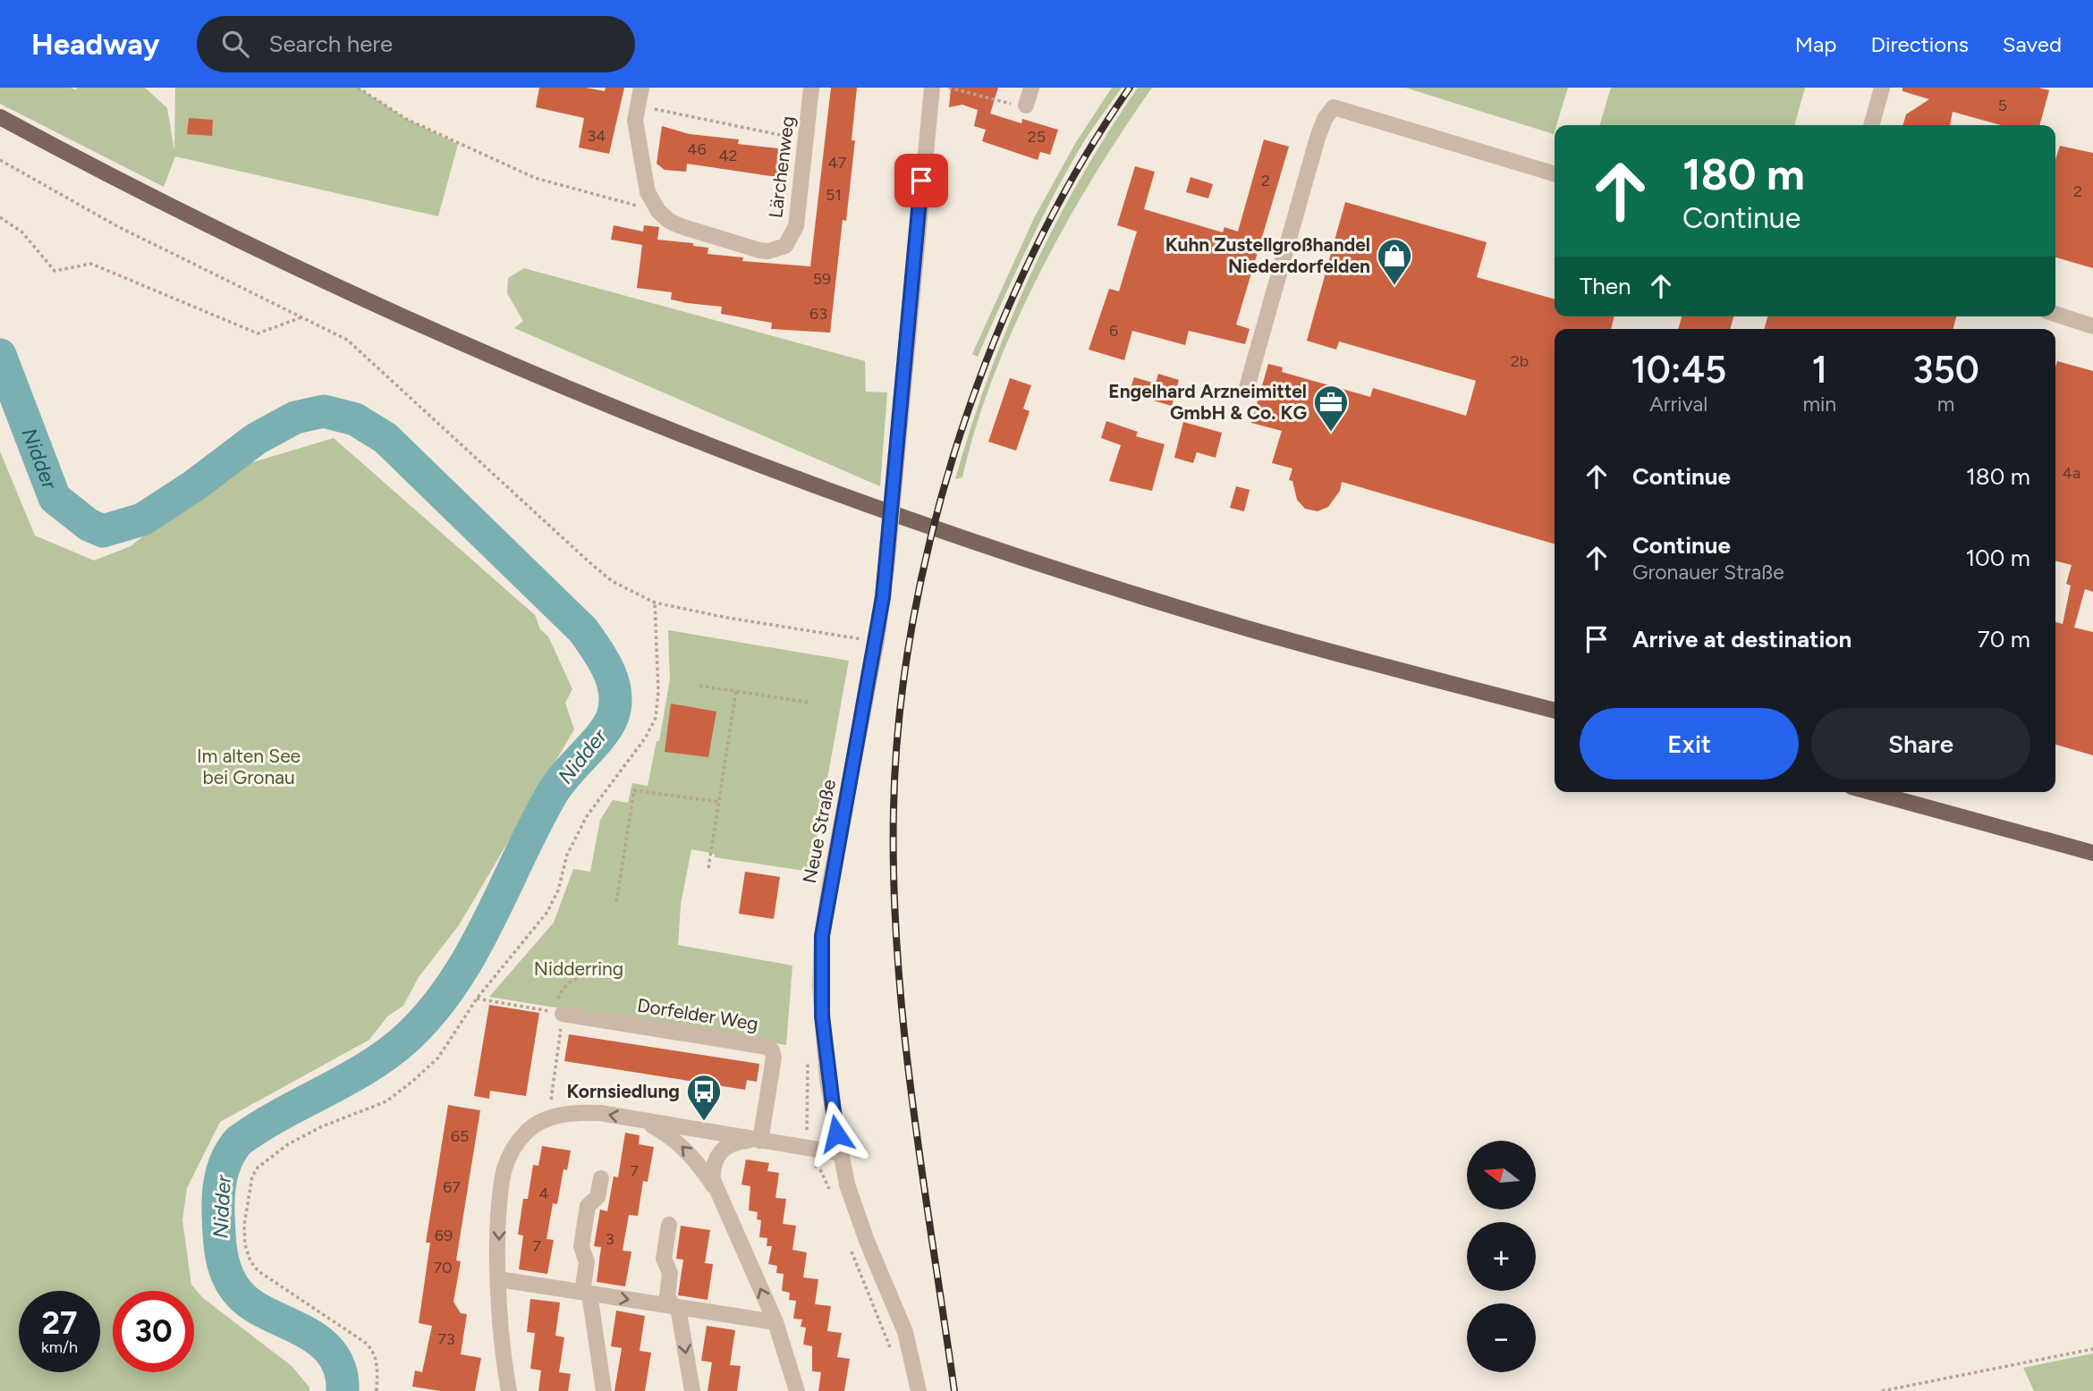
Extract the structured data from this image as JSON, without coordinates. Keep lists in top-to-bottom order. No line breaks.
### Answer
{"streets":{"street":["Lärchenweg","Neue Straße","Dorfelder Weg"]},"water":["Nidder"],"parks":["Im alten See bei Gronau","Nidderring"],"places":{"shop":["Kuhn Zustellgroßhandel Niederdorfelden"],"office":["Engelhard Arzneimittel GmbH & Co. KG"],"bus stop":["Kornsiedlung"]},"house_numbers":["5","34","25","46","42","47","2","2","51","59","63","6","2b","4a","65","7","67","4","69","3","7","70","73"],"north":"left","page":{"header":"Headway","search":"Search here","nav":["Map","Directions","Saved"],"turn":["180 m","Continue"],"then":"Then","eta":["10:45","Arrival","1","min","350","m"],"list":[{"name":"Continue","value":"180 m"},{"name":"Continue","note":"Gronauer Straße","value":"100 m"},{"name":"Arrive at destination","value":"70 m"}],"buttons":["Exit","Share"],"map_buttons":["+","−"],"speed":"27 km/h","limit":"30"}}
